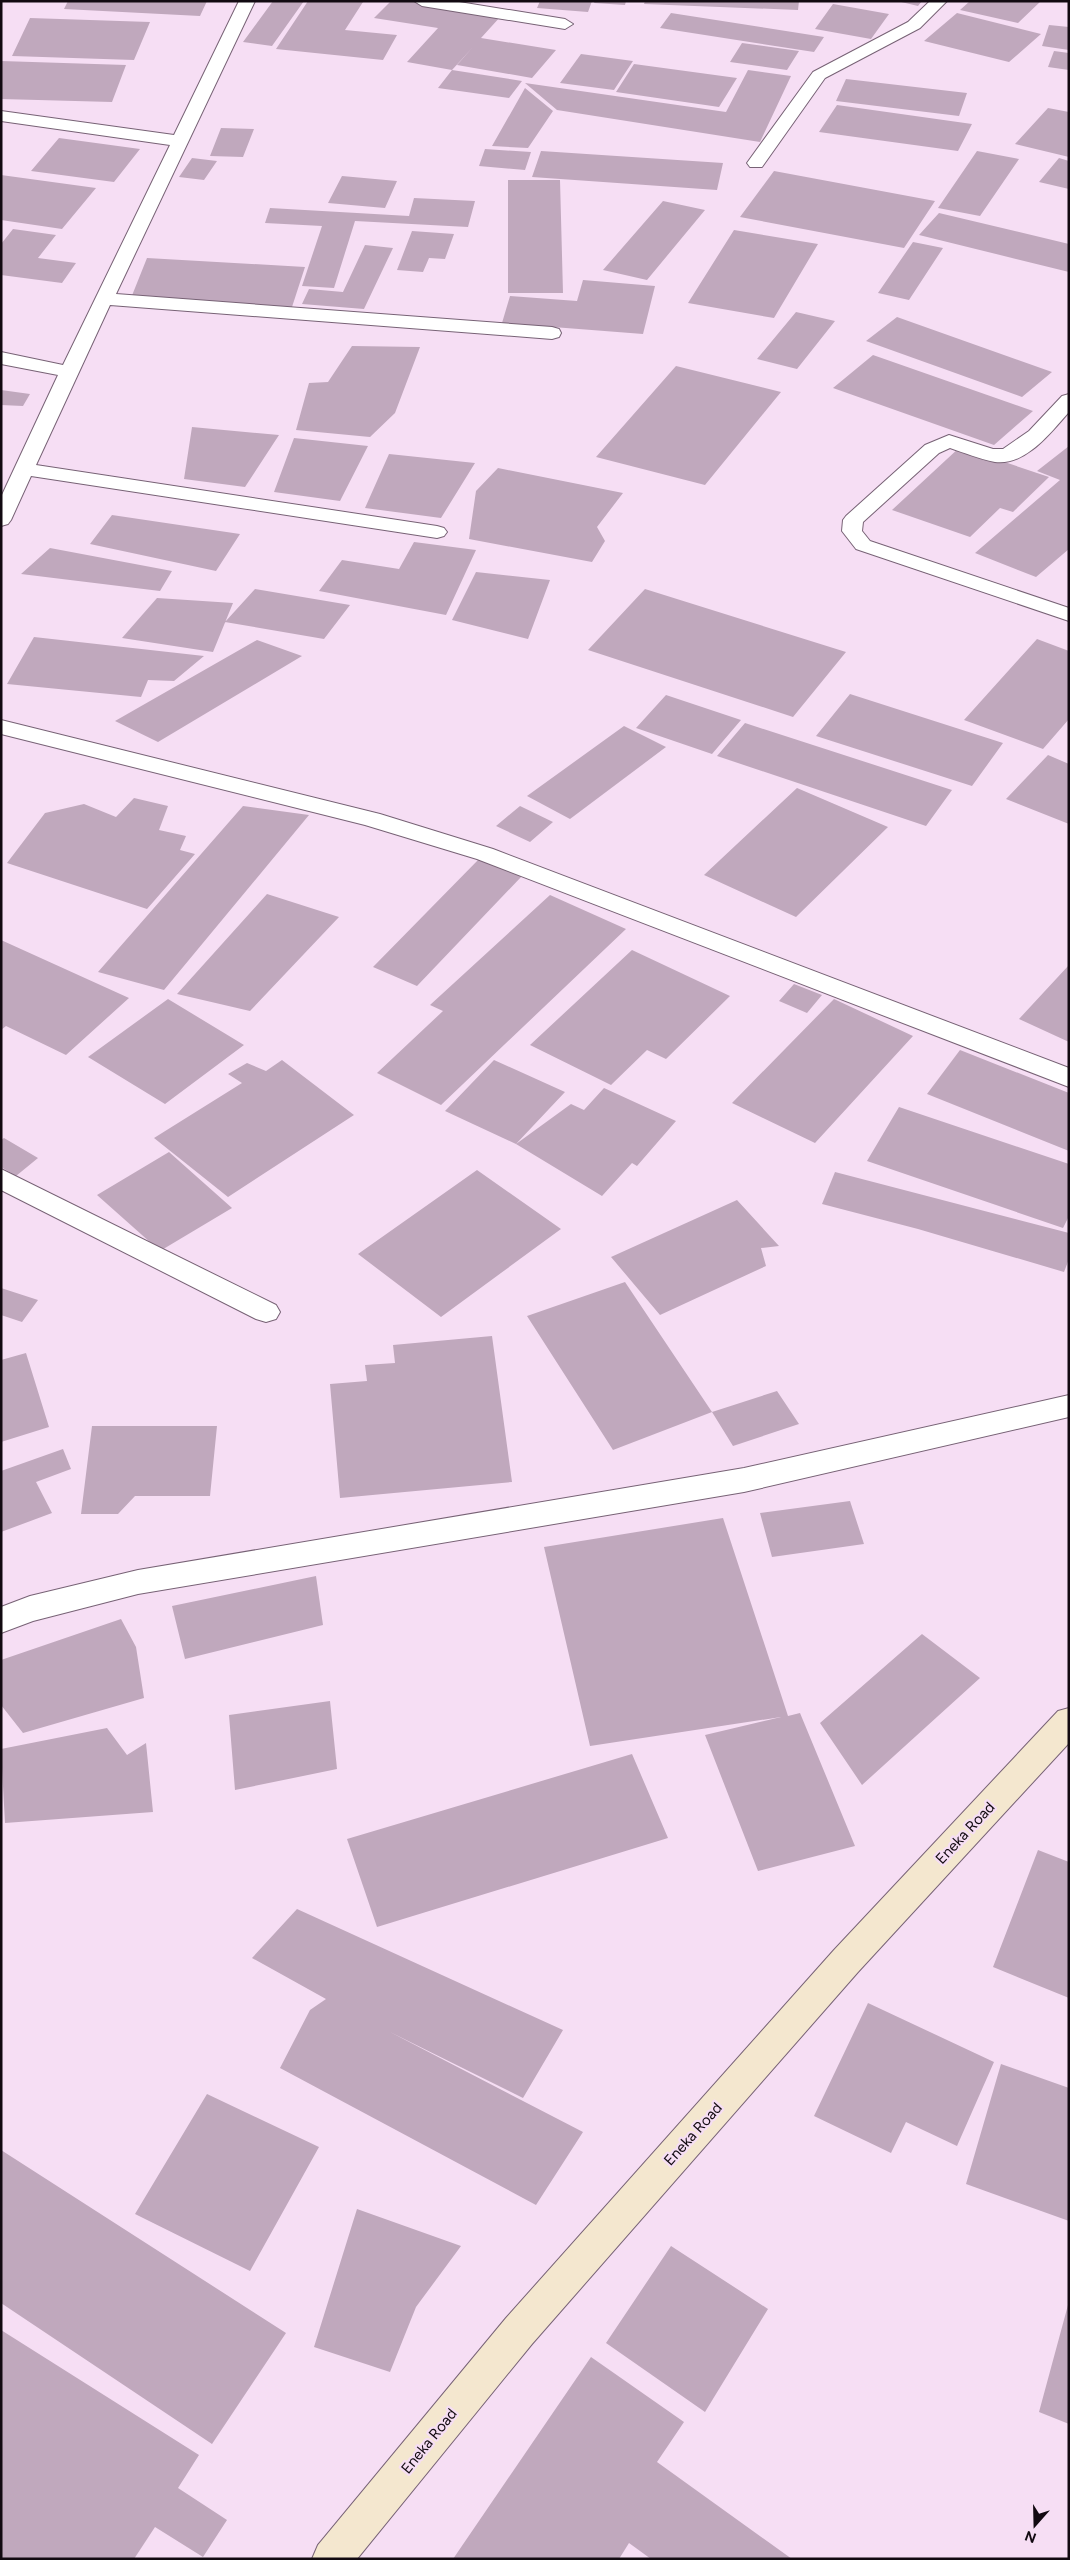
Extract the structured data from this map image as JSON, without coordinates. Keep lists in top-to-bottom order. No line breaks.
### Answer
{"streets":{"main road":["Eneka Road"]},"north":"bottom"}
